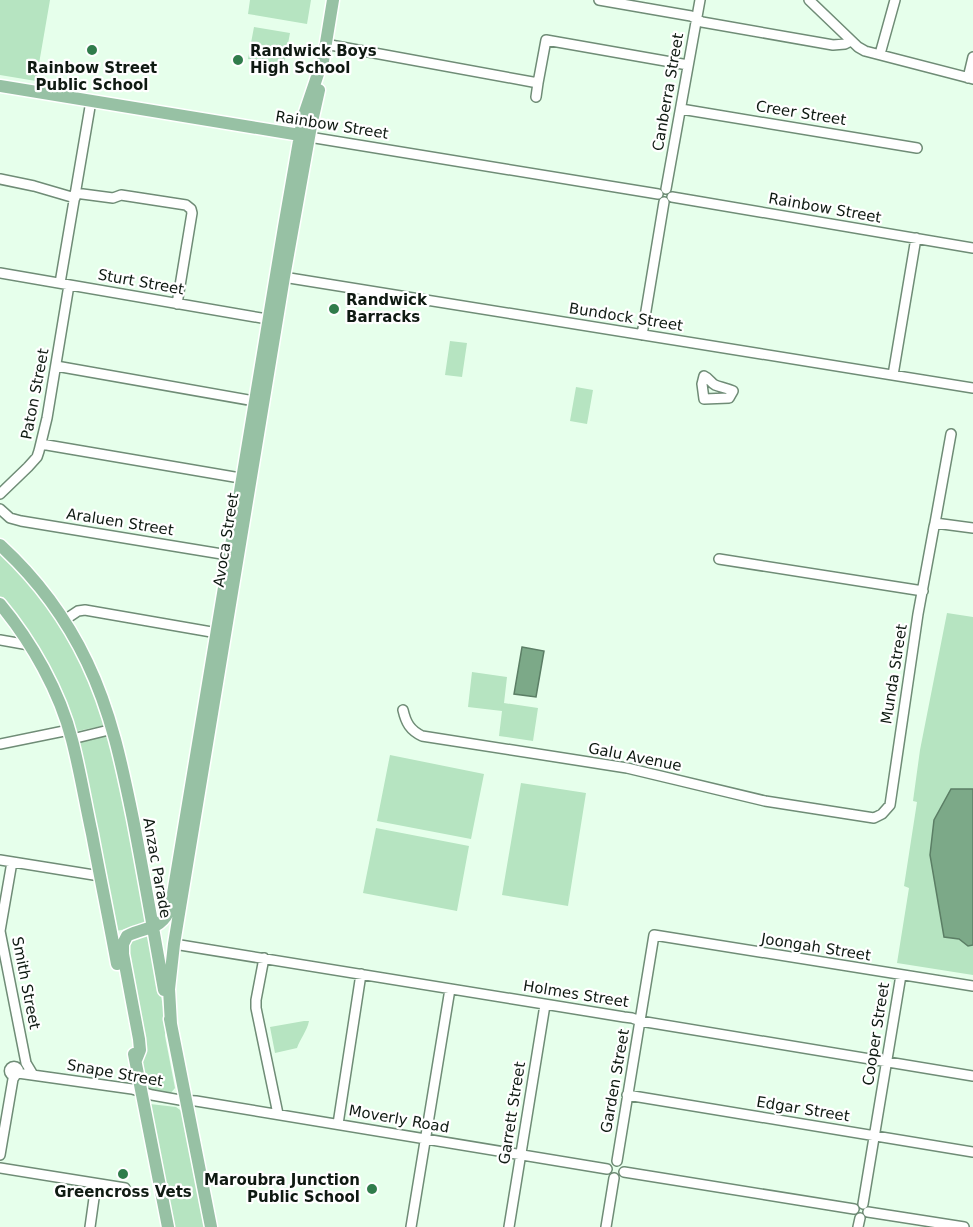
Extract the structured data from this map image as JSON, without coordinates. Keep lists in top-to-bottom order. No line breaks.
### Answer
{"streets":{"main road":["Rainbow Street","Avoca Street","Anzac Parade"],"street":["Canberra Street","Creer Street","Sturt Street","Bundock Street","Paton Street","Araluen Street","Munda Street","Galu Avenue","Joongah Street","Smith Street","Holmes Street","Cooper Street","Snape Street","Garden Street","Edgar Street","Garrett Street","Moverly Road"]},"crossings":[["Canberra Street","Creer Street"],["Canberra Street","Rainbow Street"],["Canberra Street","Bundock Street"],["Rainbow Street","Paton Street"],["Rainbow Street","Avoca Street"],["Sturt Street","Paton Street"],["Sturt Street","Avoca Street"],["Bundock Street","Avoca Street"],["Araluen Street","Avoca Street"],["Avoca Street","Anzac Parade"],["Avoca Street","Holmes Street"],["Munda Street","Galu Avenue"],["Anzac Parade","Snape Street"],["Anzac Parade","Moverly Road"],["Joongah Street","Cooper Street"],["Joongah Street","Garden Street"],["Smith Street","Snape Street"],["Holmes Street","Cooper Street"],["Holmes Street","Garden Street"],["Holmes Street","Garrett Street"],["Cooper Street","Edgar Street"],["Snape Street","Moverly Road"],["Garden Street","Edgar Street"],["Garden Street","Moverly Road"],["Garrett Street","Moverly Road"]],"places":["Rainbow Street Public School","Randwick Boys High School","Randwick Barracks","Greencross Vets","Maroubra Junction Public School"]}
